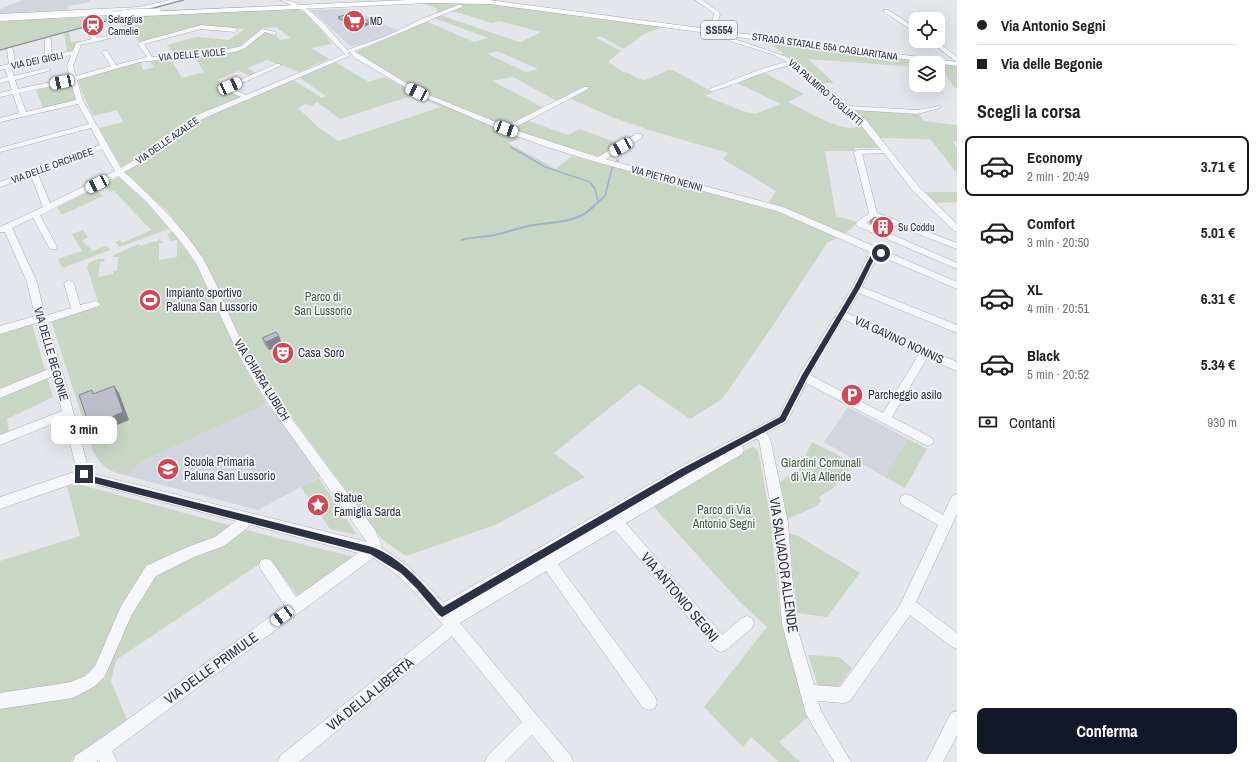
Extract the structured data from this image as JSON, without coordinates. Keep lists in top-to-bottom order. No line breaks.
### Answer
{"streets":{"main road":["SS554","STRADA STATALE 554 CAGLIARITANA"],"street":["VIA DELLE VIOLE","VIA DEI GIGLI","VIA PALMIRO TOGLIATTI","VIA DELLE AZALEE","VIA DELLE ORCHIDEE","VIA PIETRO NENNI","VIA GAVINO NONNIS","VIA DELLE BEGONIE","VIA CHIARA LUBICH","VIA SALVADOR ALLENDE","VIA ANTONIO SEGNI","VIA DELLE PRIMULE","VIA DELLA LIBERTÀ"]},"crossings":[["STRADA STATALE 554 CAGLIARITANA","VIA PALMIRO TOGLIATTI"],["STRADA STATALE 554 CAGLIARITANA","VIA PIETRO NENNI"],["VIA DELLE VIOLE","VIA CHIARA LUBICH"],["VIA DEI GIGLI","VIA CHIARA LUBICH"],["VIA DELLE AZALEE","VIA PIETRO NENNI"],["VIA DELLE AZALEE","VIA DELLE BEGONIE"],["VIA DELLE AZALEE","VIA CHIARA LUBICH"],["VIA DELLE ORCHIDEE","VIA CHIARA LUBICH"],["VIA CHIARA LUBICH","VIA DELLE PRIMULE"]],"parks":["Parco di San Lussorio","Giardini Comunali di Via Allende","Parco di Via Antonio Segni"],"places":{"supermarket":["MD"],"station":["Selargius Camelie"],"building":["Su Coddu"],"sports":["Impianto sportivo Paluna San Lussorio"],"theatre":["Casa Soro"],"parking":["Parcheggio asilo"],"school or university":["Scuola Primaria Paluna San Lussorio"],"place":["Statue Famiglia Sarda"]},"page":{"banner":["Via Antonio Segni","Via delle Begonie"],"heading":"Scegli la corsa","list":[{"name":"Economy","note":"2 min · 20:49","value":"3.71 €"},{"name":"Comfort","note":"3 min · 20:50","value":"5.01 €"},{"name":"XL","note":"4 min · 20:51","value":"6.31 €"},{"name":"Black","note":"5 min · 20:52","value":"5.34 €"}],"pay":["Contanti","930 m"],"bubble":"3 min","buttons":"Conferma"}}
